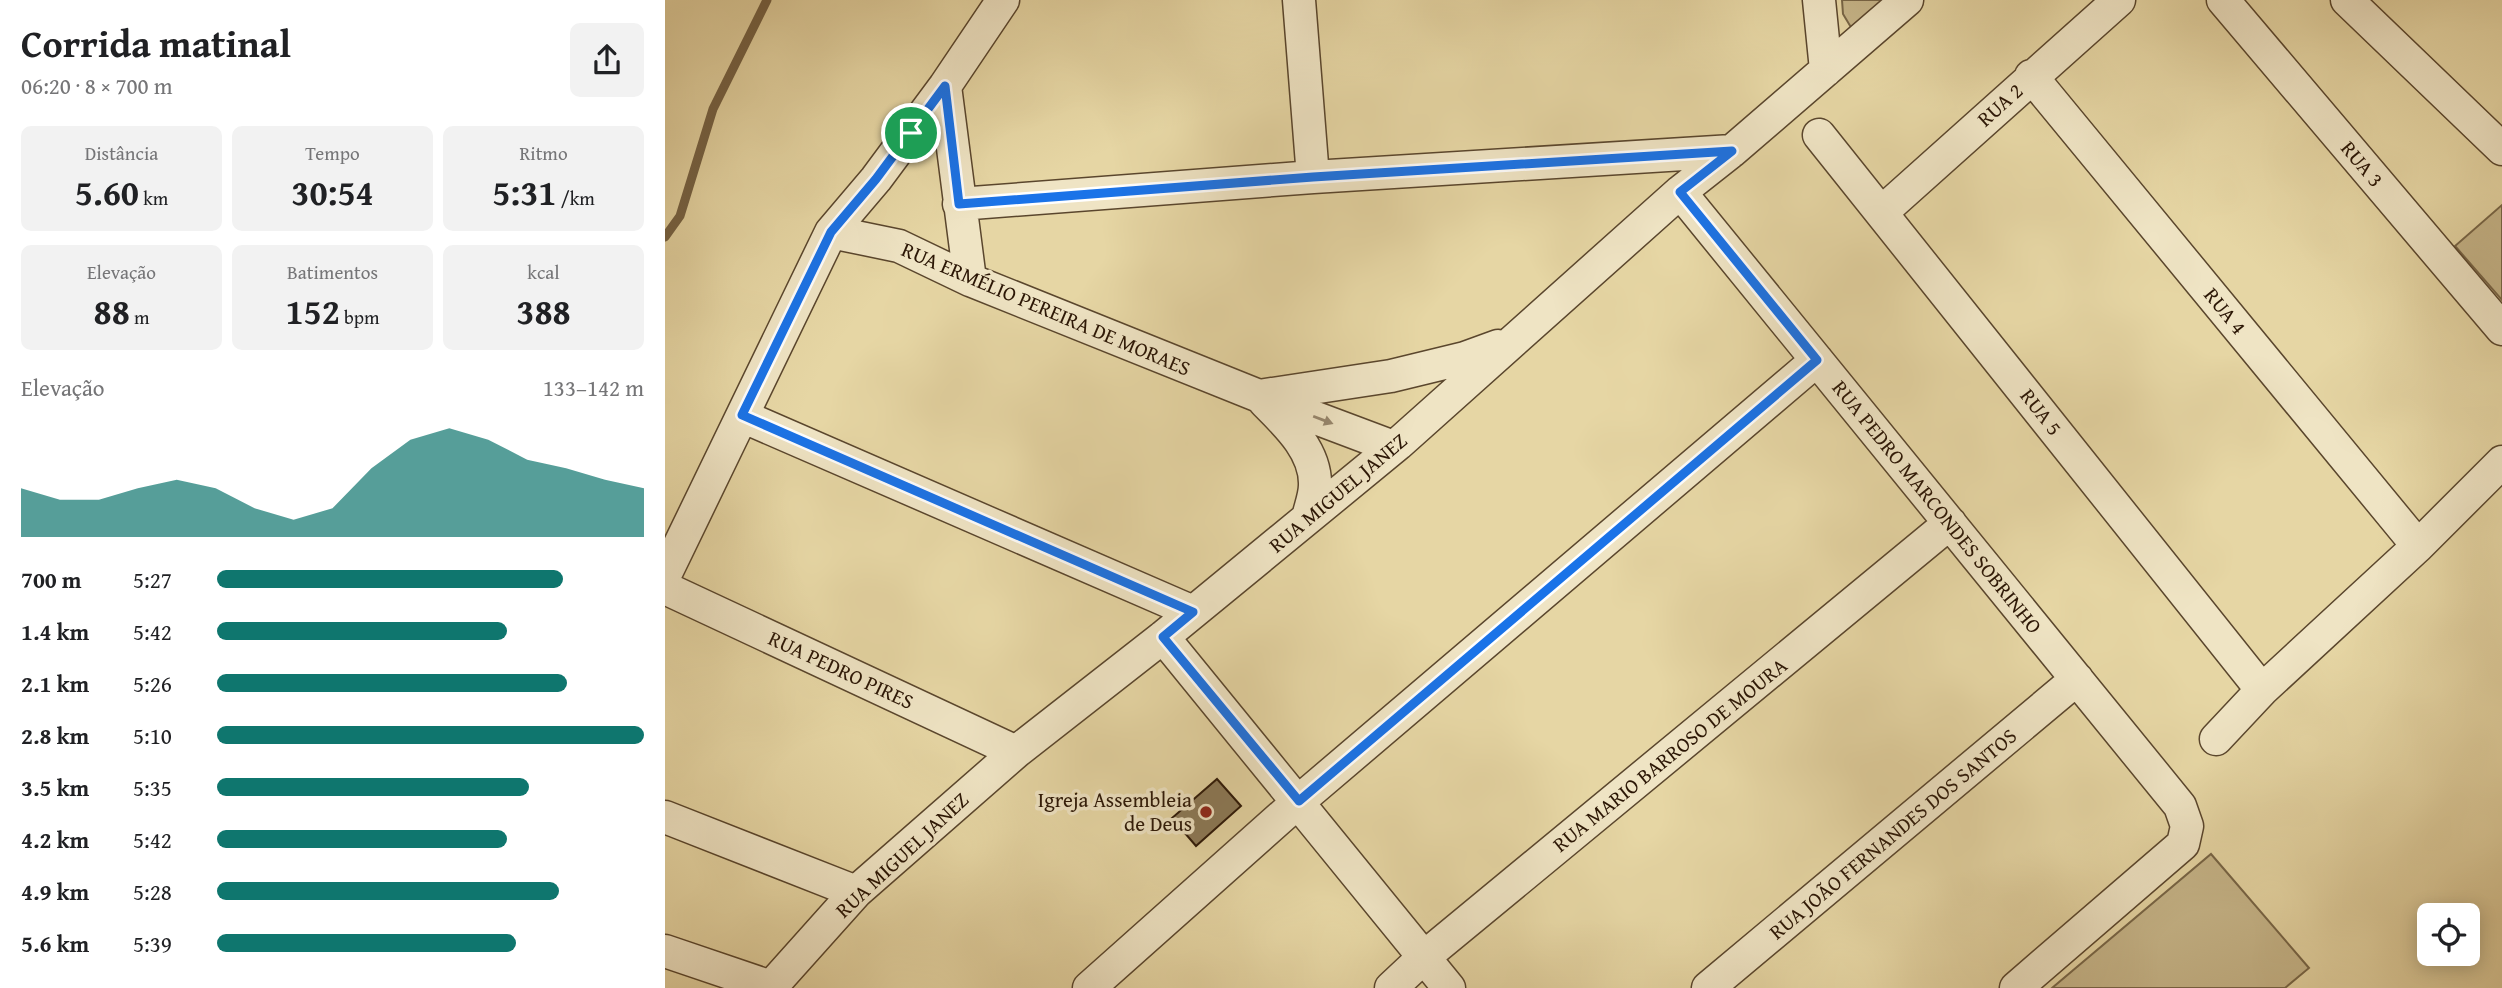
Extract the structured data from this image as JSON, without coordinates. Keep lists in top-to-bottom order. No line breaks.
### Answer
{"streets":{"street":["RUA 2","RUA 3","RUA ERMÉLIO PEREIRA DE MORAES","RUA 4","RUA 5","RUA MIGUEL JANEZ","RUA PEDRO MARCONDES SOBRINHO","RUA PEDRO PIRES","RUA MARIO BARROSO DE MOURA","RUA JOÃO FERNANDES DOS SANTOS"]},"crossings":[["RUA 2","RUA 4"],["RUA 2","RUA 5"],["RUA ERMÉLIO PEREIRA DE MORAES","RUA MIGUEL JANEZ"],["RUA MIGUEL JANEZ","RUA PEDRO MARCONDES SOBRINHO"],["RUA MIGUEL JANEZ","RUA PEDRO PIRES"],["RUA PEDRO MARCONDES SOBRINHO","RUA MARIO BARROSO DE MOURA"],["RUA PEDRO MARCONDES SOBRINHO","RUA JOÃO FERNANDES DOS SANTOS"]],"places":["Igreja Assembleia de Deus"],"page":{"heading":["Corrida matinal","06:20 · 8 × 700 m"],"stats":[["Distância","5.60 km"],["Tempo","30:54"],["Ritmo","5:31 /km"],["Elevação","88 m"],["Batimentos","152 bpm"],["kcal","388"]],"chart":["Elevação","133–142 m"],"list":[{"name":"700 m","note":"5:27"},{"name":"1.4 km","note":"5:42"},{"name":"2.1 km","note":"5:26"},{"name":"2.8 km","note":"5:10"},{"name":"3.5 km","note":"5:35"},{"name":"4.2 km","note":"5:42"},{"name":"4.9 km","note":"5:28"},{"name":"5.6 km","note":"5:39"}]}}
